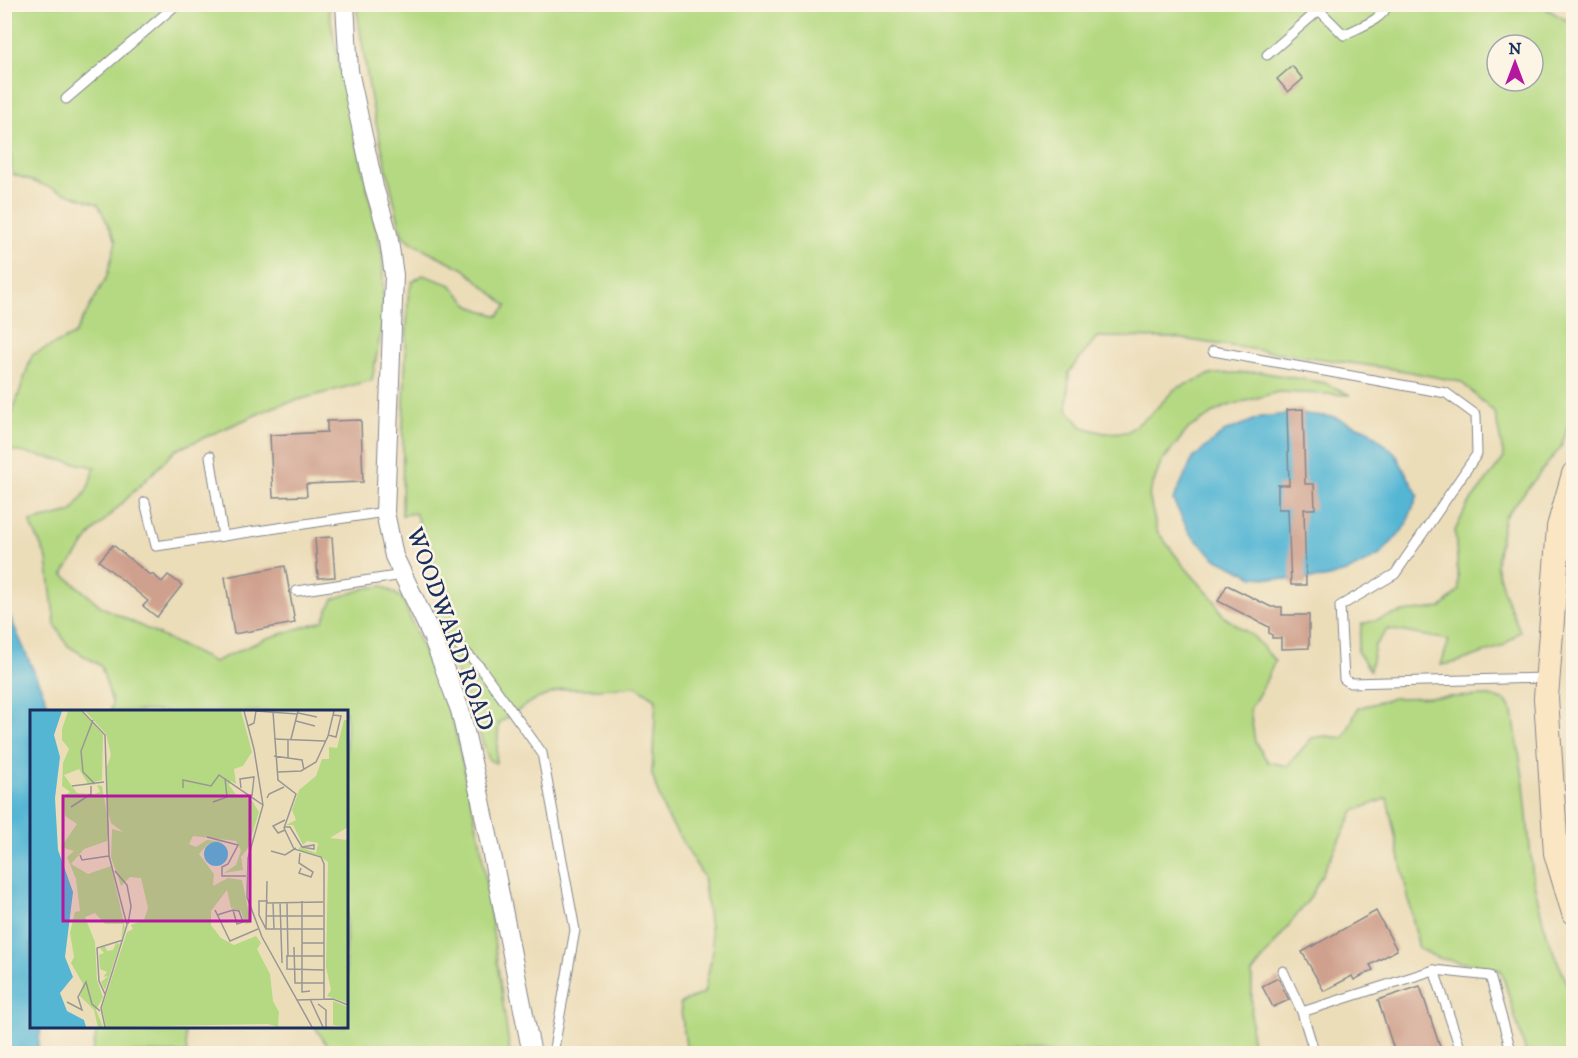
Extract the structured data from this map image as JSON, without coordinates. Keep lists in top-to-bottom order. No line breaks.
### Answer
{"streets":{"street":["WOODWARD ROAD"]},"north":"top"}
